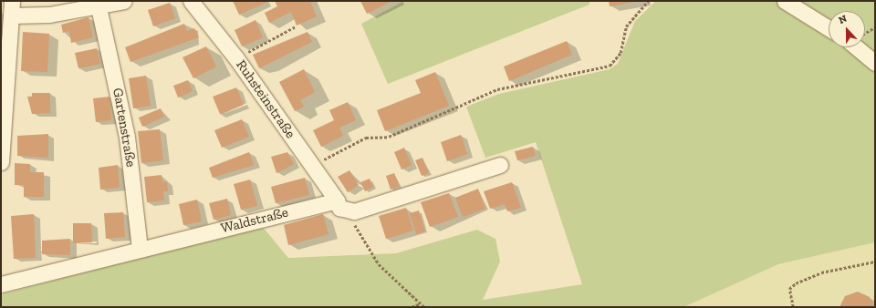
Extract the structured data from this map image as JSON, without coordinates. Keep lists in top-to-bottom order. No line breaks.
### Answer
{"streets":{"street":["Ruhsteinstraße","Gartenstraße","Waldstraße"]},"crossings":[["Ruhsteinstraße","Waldstraße"],["Gartenstraße","Waldstraße"]],"north":"top"}
